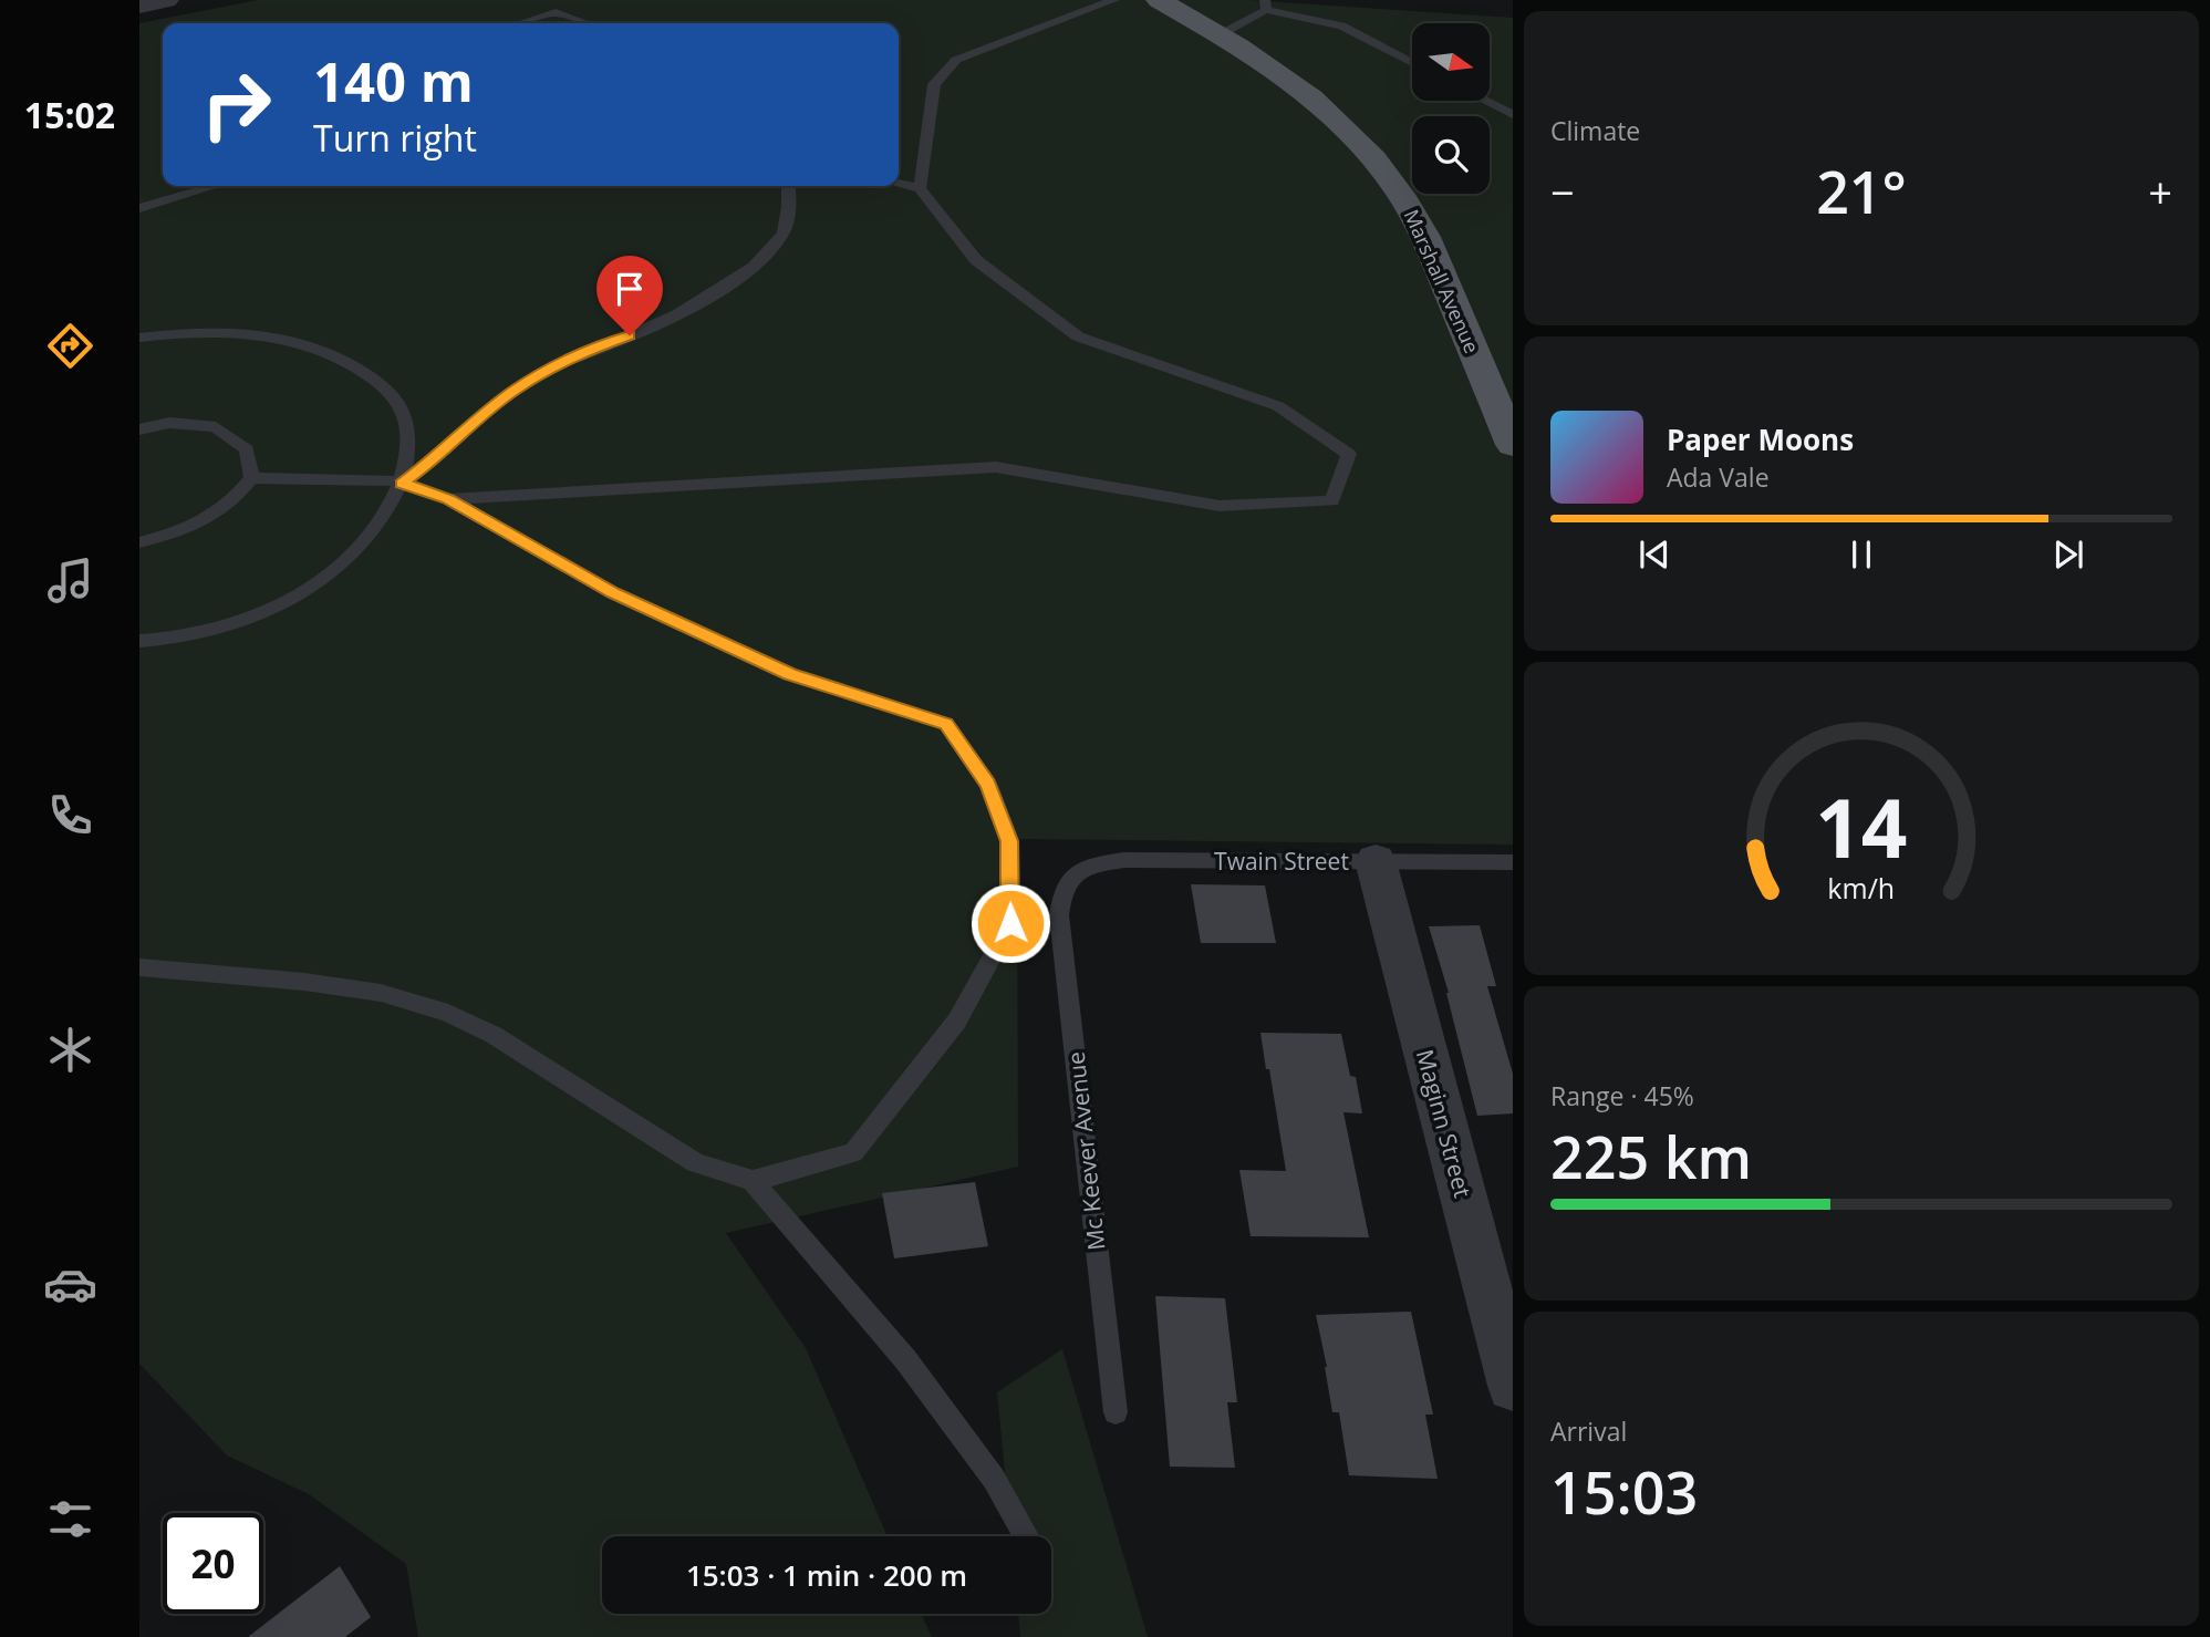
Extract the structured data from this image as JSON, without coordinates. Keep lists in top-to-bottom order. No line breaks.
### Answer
{"streets":{"main road":["Marshall Avenue"],"street":["Maginn Street"],"lane":["Twain Street","Mc Keever Avenue"]},"crossings":[["Twain Street","Maginn Street"],["Twain Street","Mc Keever Avenue"]],"north":"right","page":{"tabs":"15:02","tile":["Climate",["Range · 45%","225 km"],["Arrival","15:03"]],"turn":["140 m","Turn right"],"heat":["−","21°","+"],"song":["Paper Moons","Ada Vale"],"limit":"20","trip":"15:03 · 1 min · 200 m","gauge":["14","km/h"]}}
